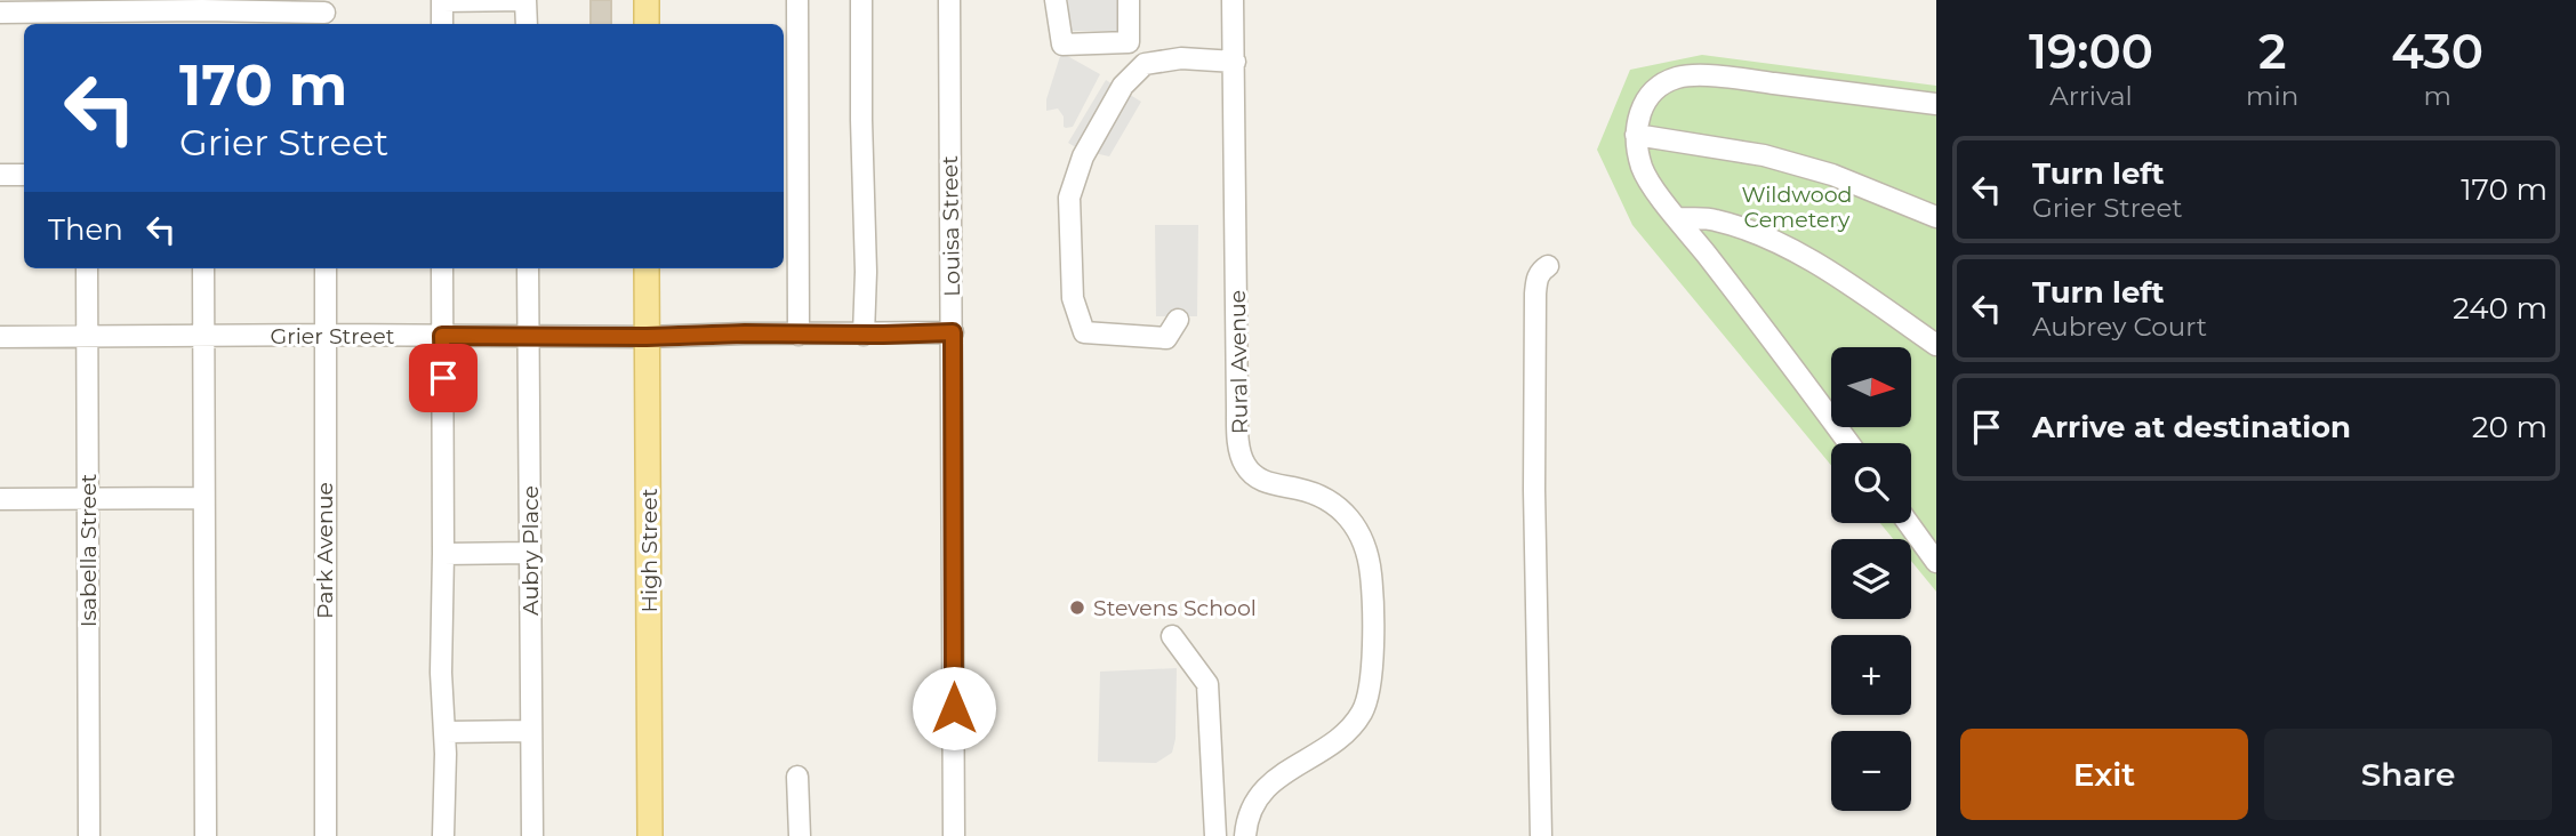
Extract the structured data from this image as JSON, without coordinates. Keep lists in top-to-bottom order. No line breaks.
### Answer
{"streets":{"main road":["High Street"],"street":["Louisa Street","Grier Street","Rural Avenue","Isabella Street","Park Avenue","Aubry Place"]},"crossings":[["Louisa Street","Grier Street"],["Grier Street","Isabella Street"],["Grier Street","Park Avenue"],["Grier Street","Aubry Place"],["Grier Street","High Street"]],"parks":["Wildwood Cemetery"],"places":["Stevens School"],"north":"right","page":{"eta":["19:00","Arrival","2","min","430","m"],"turn":["170 m","Grier Street"],"list":[{"name":"Turn left","note":"Grier Street","value":"170 m"},{"name":"Turn left","note":"Aubrey Court","value":"240 m"},{"name":"Arrive at destination","value":"20 m"}],"then":"Then","map_buttons":["+","−"],"buttons":["Exit","Share"]}}
